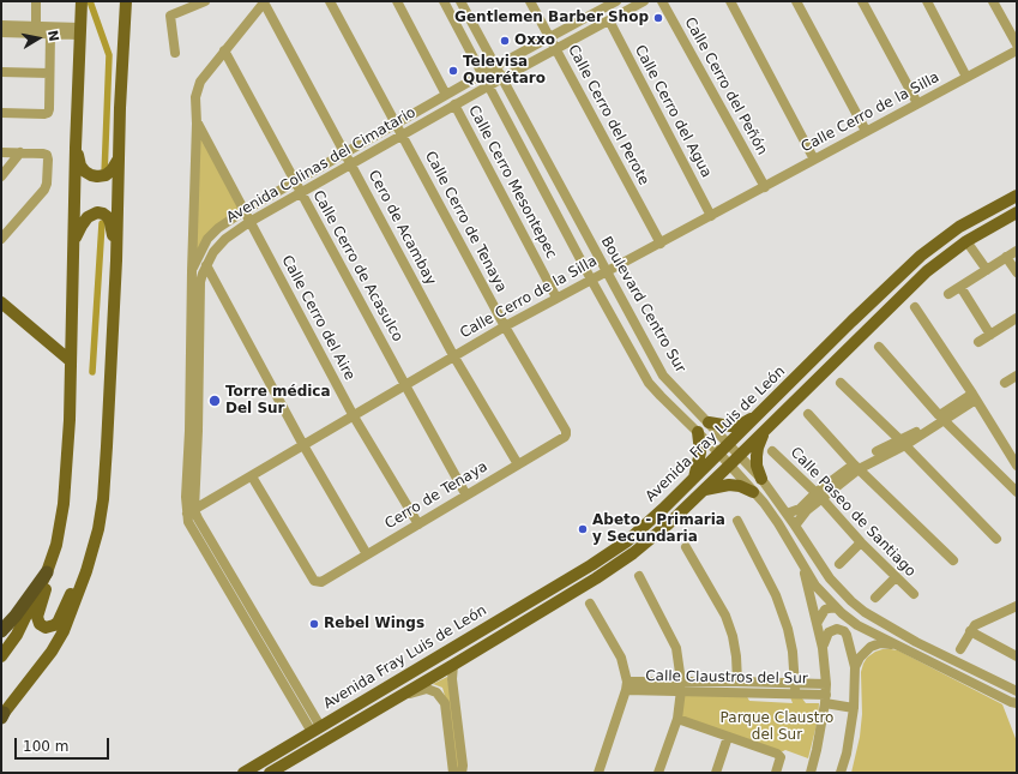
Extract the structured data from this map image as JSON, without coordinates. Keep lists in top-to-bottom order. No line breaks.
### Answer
{"streets":{"main road":["Avenida Fray Luis de León"],"street":["Calle Cerro del Peñón","Calle Cerro del Agua","Calle Cerro de la Silla","Calle Cerro del Perote","Avenida Colinas del Cimatario","Calle Cerro Mesontepec","Calle Cerro de Tenaya","Cero de Acambay","Calle Cerro de Acasulco","Boulevard Centro Sur","Calle Cerro del Aire","Cerro de Tenaya","Calle Paseo de Santiago","Calle Claustros del Sur"]},"crossings":[["Calle Cerro del Peñón","Calle Cerro de la Silla"],["Calle Cerro del Agua","Calle Cerro de la Silla"],["Calle Cerro del Agua","Avenida Colinas del Cimatario"],["Calle Cerro de la Silla","Calle Cerro del Perote"],["Calle Cerro de la Silla","Avenida Colinas del Cimatario"],["Calle Cerro de la Silla","Calle Cerro Mesontepec"],["Calle Cerro de la Silla","Calle Cerro de Tenaya"],["Calle Cerro de la Silla","Cero de Acambay"],["Calle Cerro de la Silla","Calle Cerro de Acasulco"],["Calle Cerro de la Silla","Boulevard Centro Sur"],["Calle Cerro de la Silla","Calle Cerro del Aire"],["Calle Cerro de la Silla","Cerro de Tenaya"],["Calle Cerro del Perote","Avenida Colinas del Cimatario"],["Avenida Colinas del Cimatario","Calle Cerro Mesontepec"],["Avenida Colinas del Cimatario","Calle Cerro de Tenaya"],["Avenida Colinas del Cimatario","Cero de Acambay"],["Avenida Colinas del Cimatario","Calle Cerro de Acasulco"],["Avenida Colinas del Cimatario","Boulevard Centro Sur"],["Avenida Colinas del Cimatario","Calle Cerro del Aire"],["Avenida Colinas del Cimatario","Avenida Fray Luis de León"],["Calle Cerro de Tenaya","Cerro de Tenaya"],["Cero de Acambay","Cerro de Tenaya"],["Calle Cerro de Acasulco","Cerro de Tenaya"],["Boulevard Centro Sur","Avenida Fray Luis de León"],["Calle Cerro del Aire","Cerro de Tenaya"]],"parks":["Parque Claustro del Sur"],"places":["Gentlemen Barber Shop","Oxxo","Televisa Querétaro","Torre médica Del Sur","Abeto - Primaria y Secundaria","Rebel Wings"],"scale_bar":"100 m","north":"right"}
